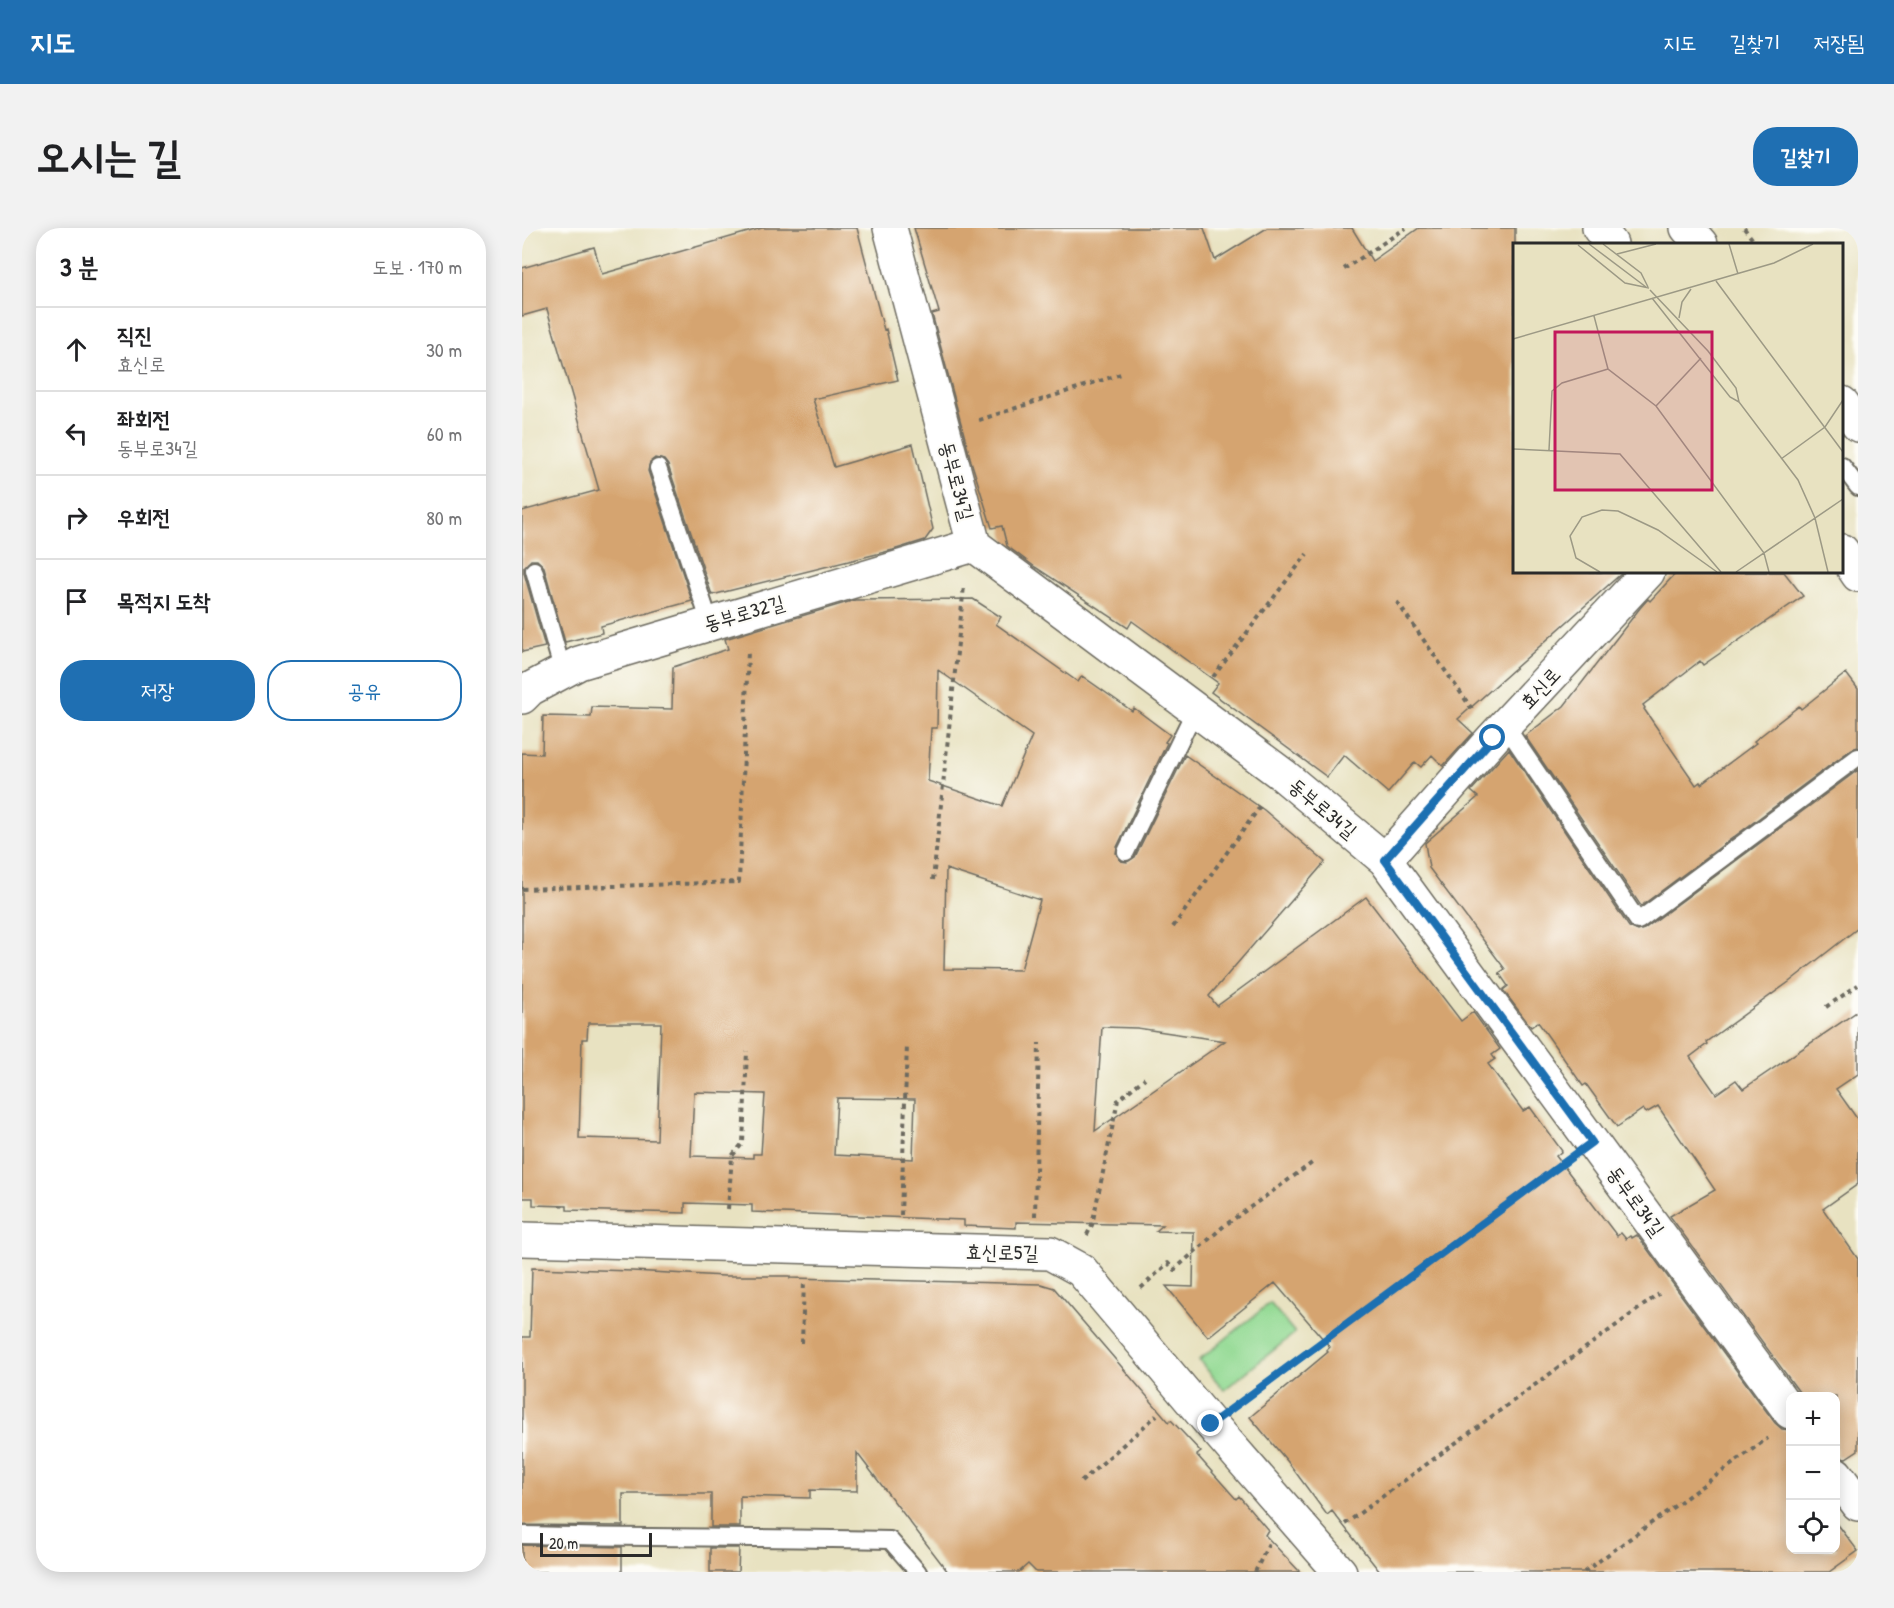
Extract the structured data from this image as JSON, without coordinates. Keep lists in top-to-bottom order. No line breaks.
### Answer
{"streets":{"street":["동부로34길","동부로32길","효신로","효신로5길"]},"crossings":[["동부로34길","동부로32길"],["동부로34길","효신로"]],"scale_bar":"20 m","page":{"header":"지도","nav":["지도","길찾기","저장됨"],"title":"오시는 길","buttons":["길찾기",["저장","공유"]],"heading":["3 분","도보 · 170 m"],"list":[["직진","효신로","30 m"],["좌회전","동부로34길","60 m"],["우회전","80 m"],"목적지 도착"],"map_buttons":["+","−"],"scale":"20 m"}}
